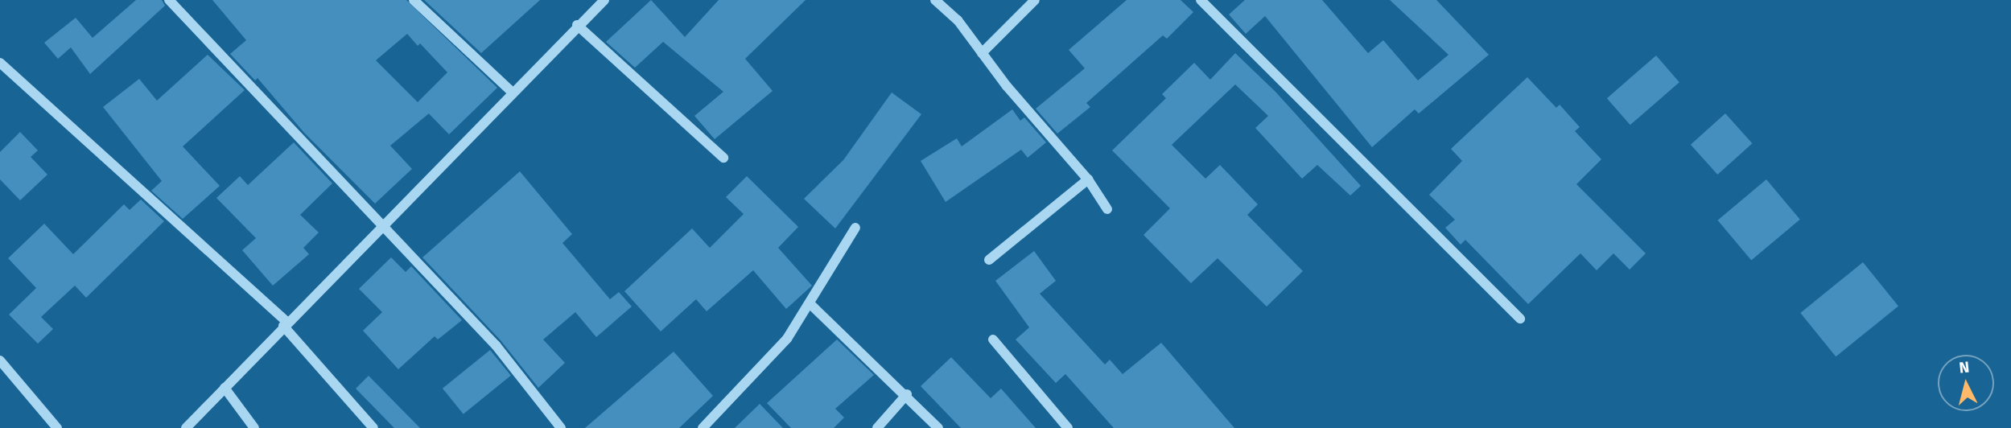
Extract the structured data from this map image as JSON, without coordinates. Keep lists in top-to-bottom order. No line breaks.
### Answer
{"north":"top"}
